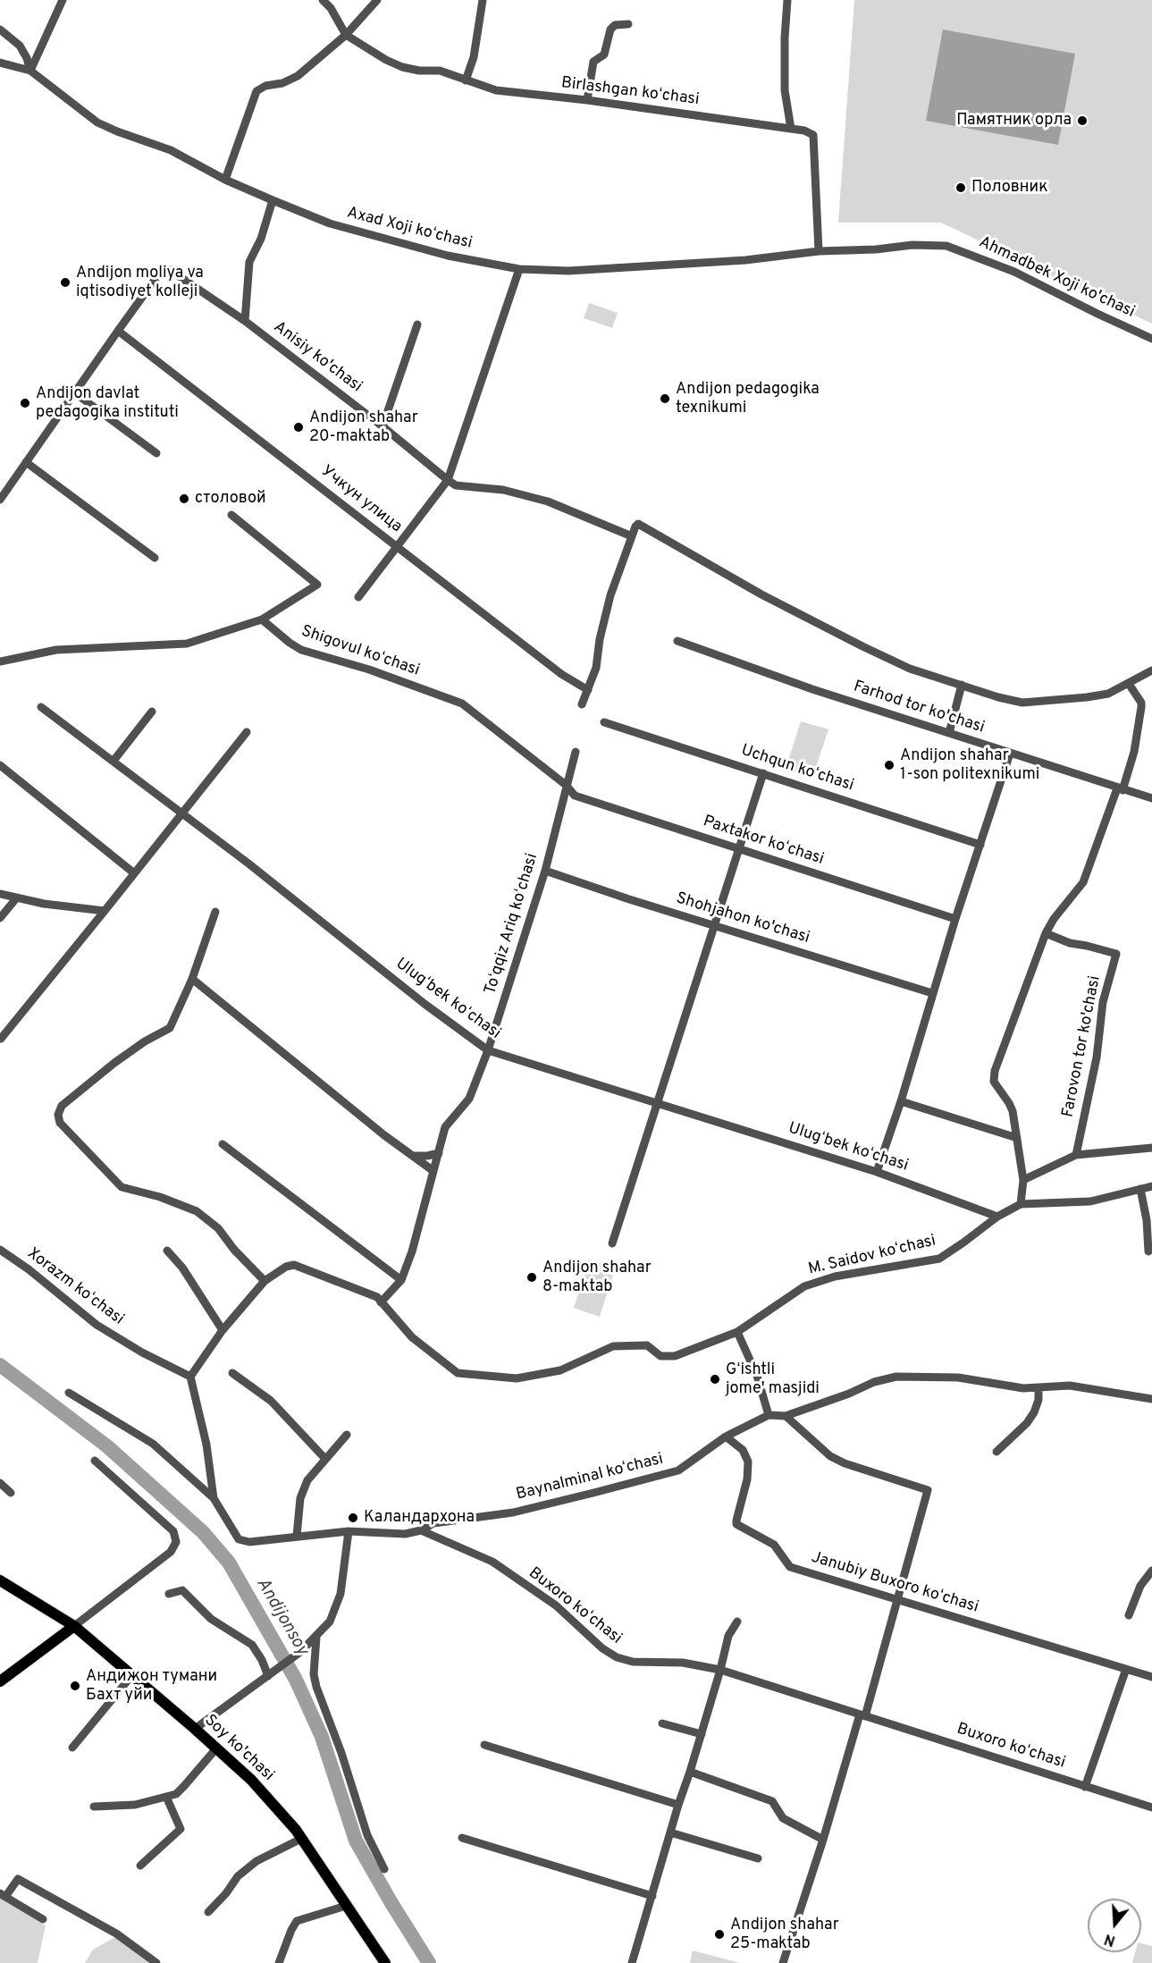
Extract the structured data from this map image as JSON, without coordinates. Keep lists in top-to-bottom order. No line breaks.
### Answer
{"streets":{"main road":["Soy ko'chasi"],"street":["Birlashgan koʻchasi","Axad Xoji koʻchasi","Ahmadbek Xoji ko'chasi","Anisiy ko'chasi","Учкун улица","Shigovul koʻchasi","Farhod tor ko'chasi","Uchqun koʻchasi","Paxtakor koʻchasi","Shohjahon ko'chasi","Toʻqqiz Ariq koʻchasi","Ulugʻbek koʻchasi","Farovon tor ko'chasi","M. Saidov koʻchasi","Xorazm koʻchasi","Baynalminal koʻchasi","Janubiy Buxoro koʻchasi","Buxoro koʻchasi"]},"crossings":[["Birlashgan koʻchasi","Axad Xoji koʻchasi"],["Birlashgan koʻchasi","Ahmadbek Xoji ko'chasi"],["Axad Xoji koʻchasi","Ahmadbek Xoji ko'chasi"],["Anisiy ko'chasi","Учкун улица"],["Shigovul koʻchasi","Paxtakor koʻchasi"],["Shigovul koʻchasi","Toʻqqiz Ariq koʻchasi"],["Paxtakor koʻchasi","Toʻqqiz Ariq koʻchasi"],["Shohjahon ko'chasi","Toʻqqiz Ariq koʻchasi"],["Toʻqqiz Ariq koʻchasi","Ulugʻbek koʻchasi"],["Toʻqqiz Ariq koʻchasi","M. Saidov koʻchasi"],["Ulugʻbek koʻchasi","M. Saidov koʻchasi"],["M. Saidov koʻchasi","Xorazm koʻchasi"],["Baynalminal koʻchasi","Janubiy Buxoro koʻchasi"],["Baynalminal koʻchasi","Buxoro koʻchasi"]],"water":["Andijonsoy"],"places":["Памятник орла","Половник","Andijon moliya va iqtisodiyet kolleji","Andijon pedagogika texnikumi","Andijon davlat pedagogika instituti","Andijon shahar 20-maktab","столовой","Andijon shahar 1-son politexnikumi","Andijon shahar 8-maktab","Gʻishtli jome' masjidi","Каландархона","Андижон тумани Бахт уйи","Andijon shahar 25-maktab"],"north":"bottom"}
